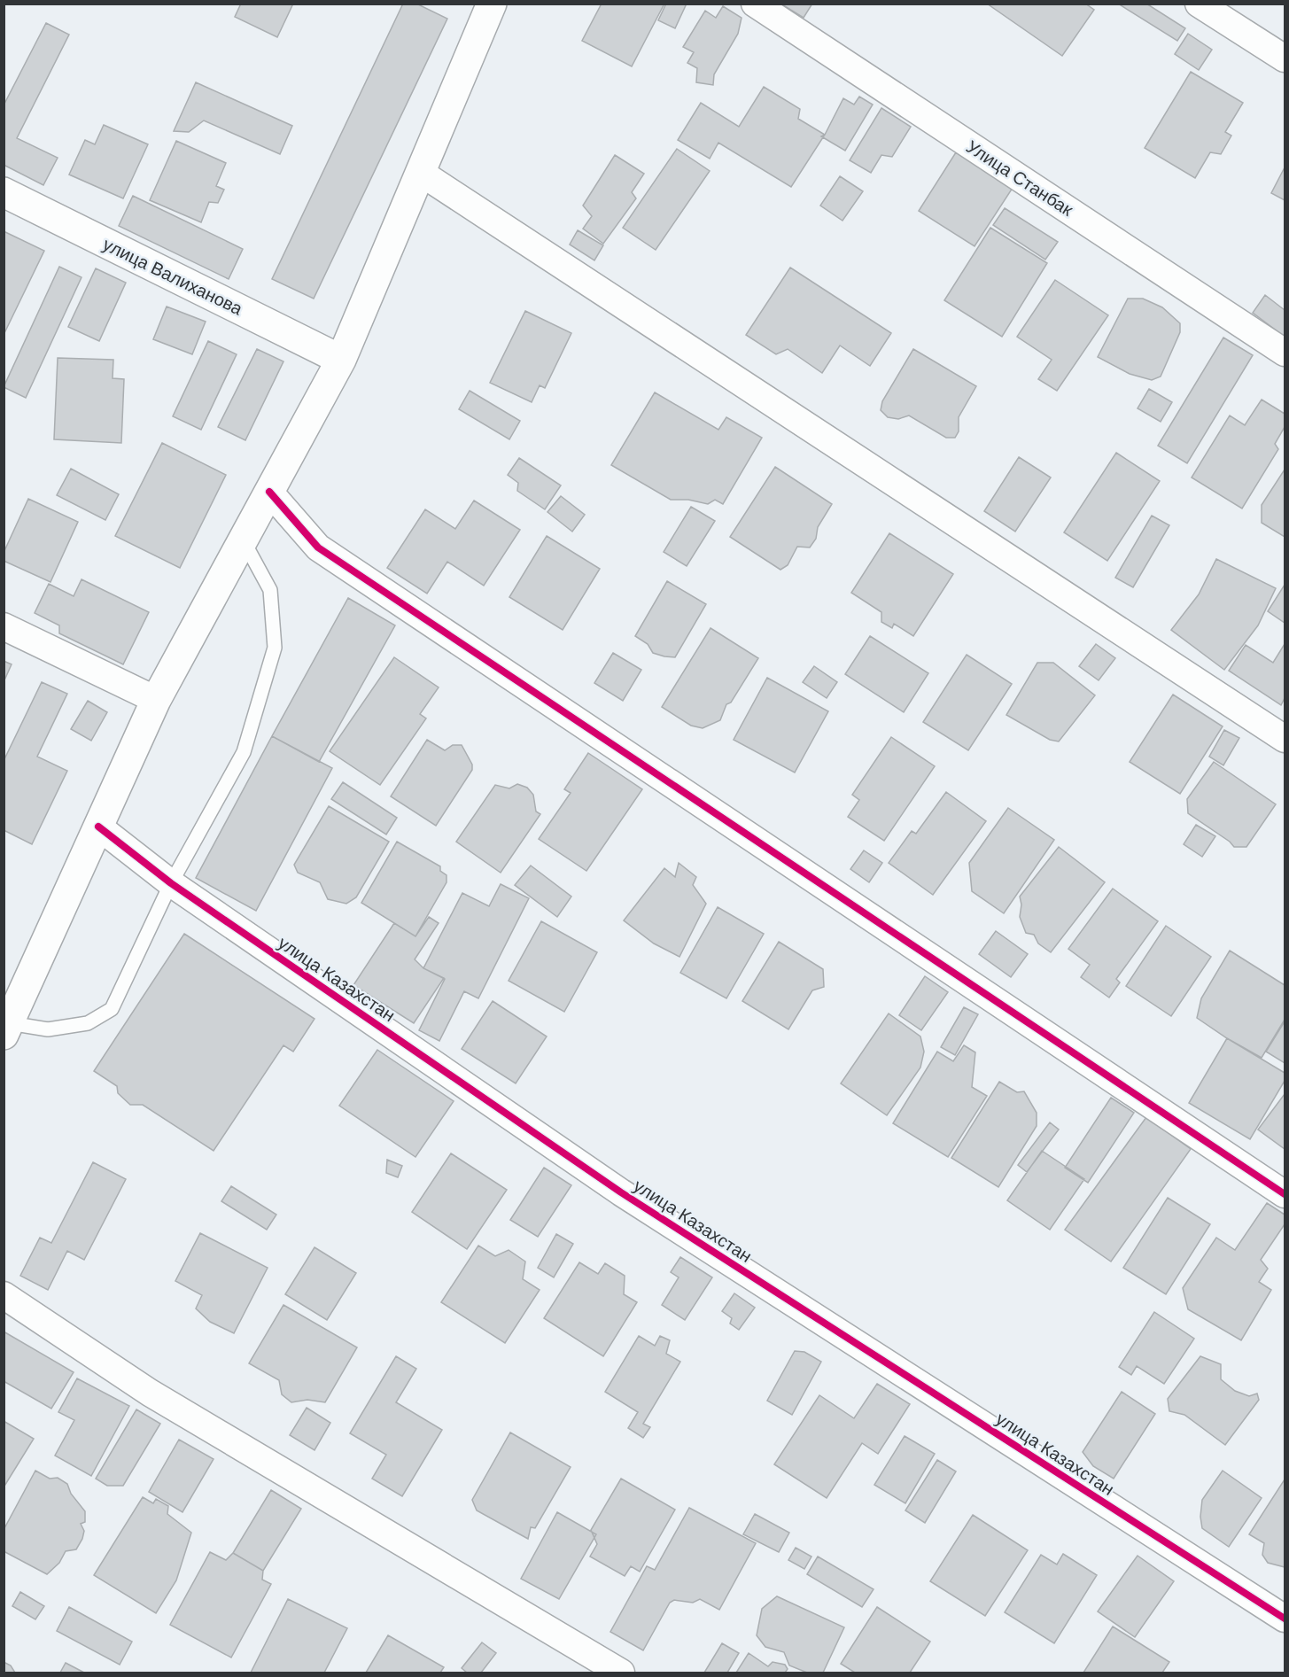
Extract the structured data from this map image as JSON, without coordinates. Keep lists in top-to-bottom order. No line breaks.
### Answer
{"streets":{"street":["Улица Станбак","улица Валиханова","улица Казахстан"]}}
